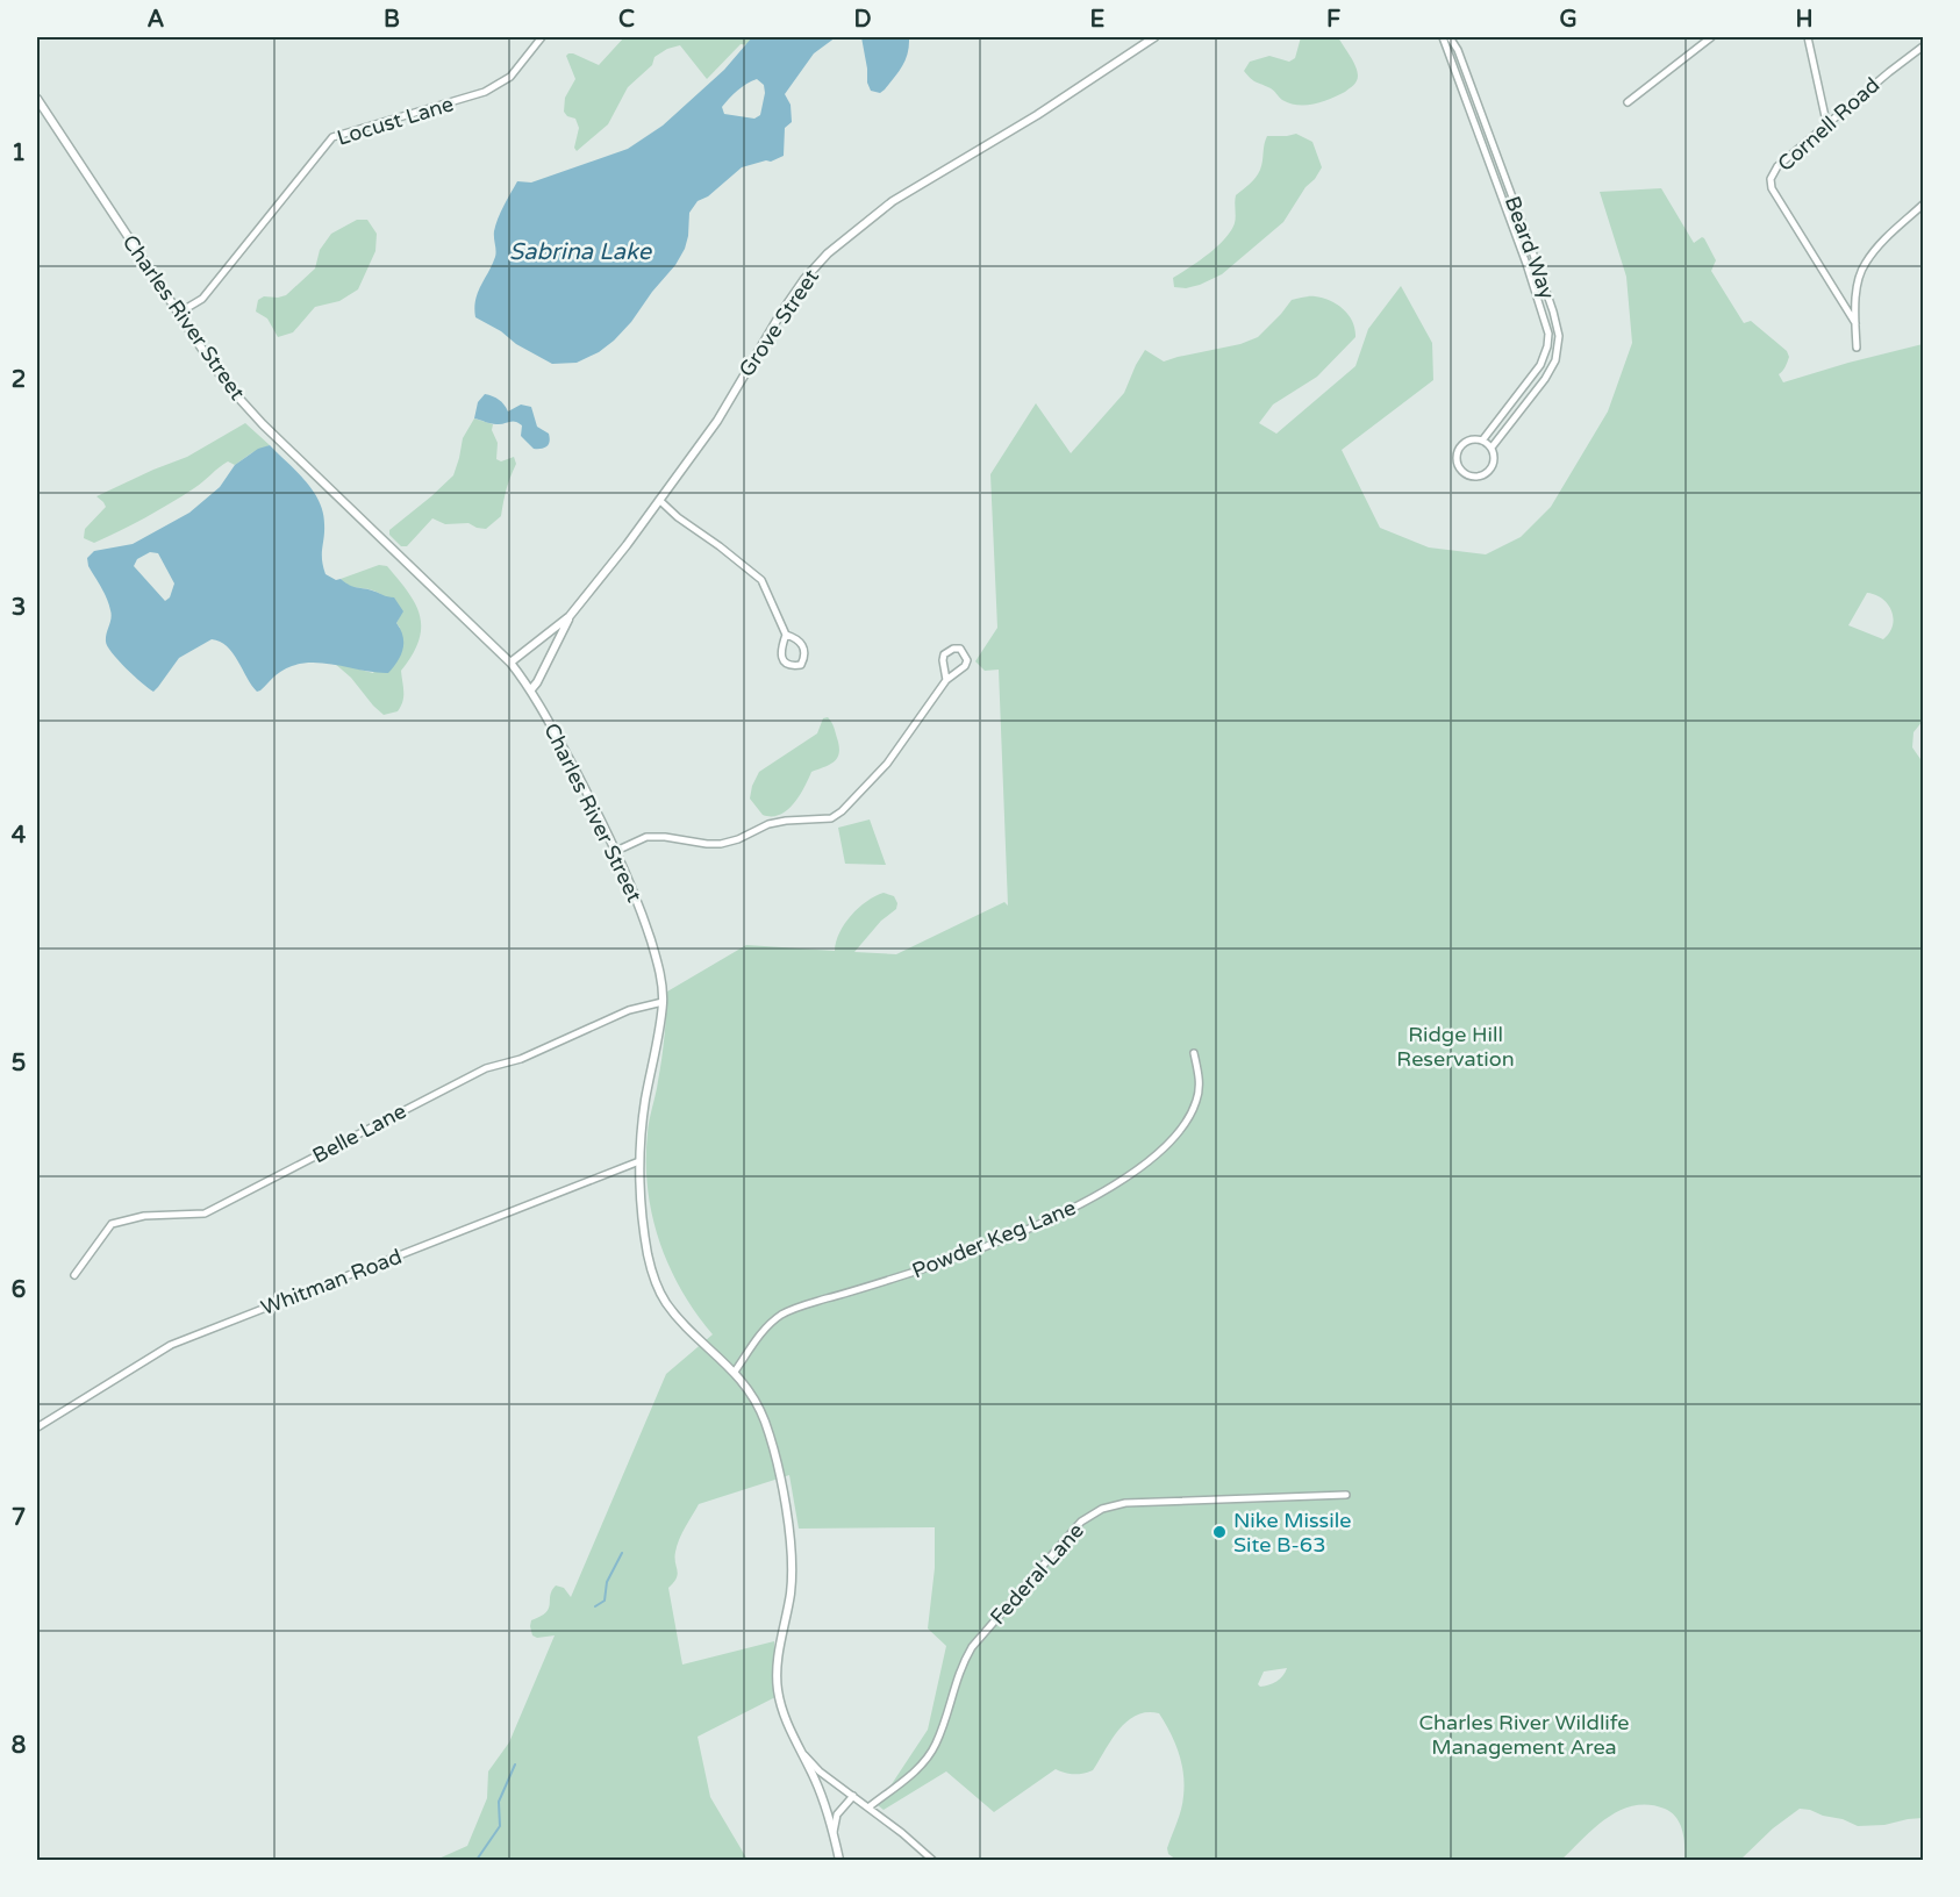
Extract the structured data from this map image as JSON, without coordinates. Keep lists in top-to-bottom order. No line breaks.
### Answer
{"streets":{"street":["Locust Lane","Cornell Road","Beard Way","Charles River Street","Grove Street","Belle Lane","Powder Keg Lane","Whitman Road","Federal Lane"]},"crossings":[["Locust Lane","Charles River Street"],["Charles River Street","Grove Street"],["Charles River Street","Belle Lane"],["Charles River Street","Powder Keg Lane"],["Charles River Street","Whitman Road"]],"water":["Sabrina Lake"],"parks":["Ridge Hill Reservation","Charles River Wildlife Management Area"],"places":["Nike Missile Site B-63"],"grid":{"columns":["A","B","C","D","E","F","G","H"],"rows":["1","2","3","4","5","6","7","8"]}}
